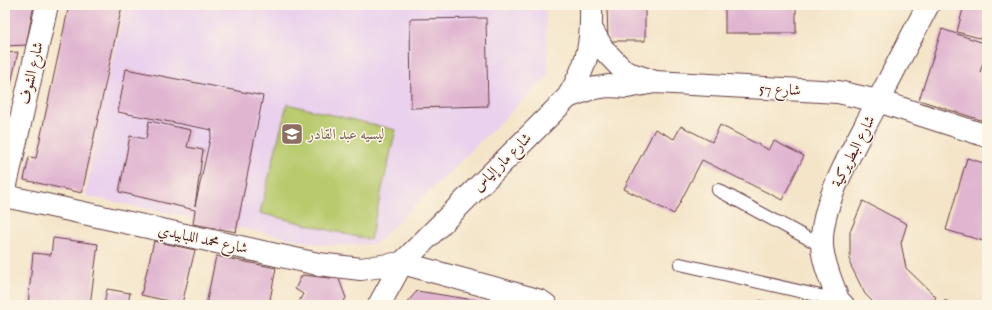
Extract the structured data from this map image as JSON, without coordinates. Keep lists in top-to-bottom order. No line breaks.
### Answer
{"streets":{"street":["شارع الشوف","شارع 57","شارع البطريركية","شارع مار إلياس","شارع محمد اللبابيدي"]},"crossings":[["شارع 57","شارع البطريركية"],["شارع 57","شارع مار إلياس"],["شارع مار إلياس","شارع محمد اللبابيدي"]],"places":{"school or university":["لیسیه عبد القادر"]}}
